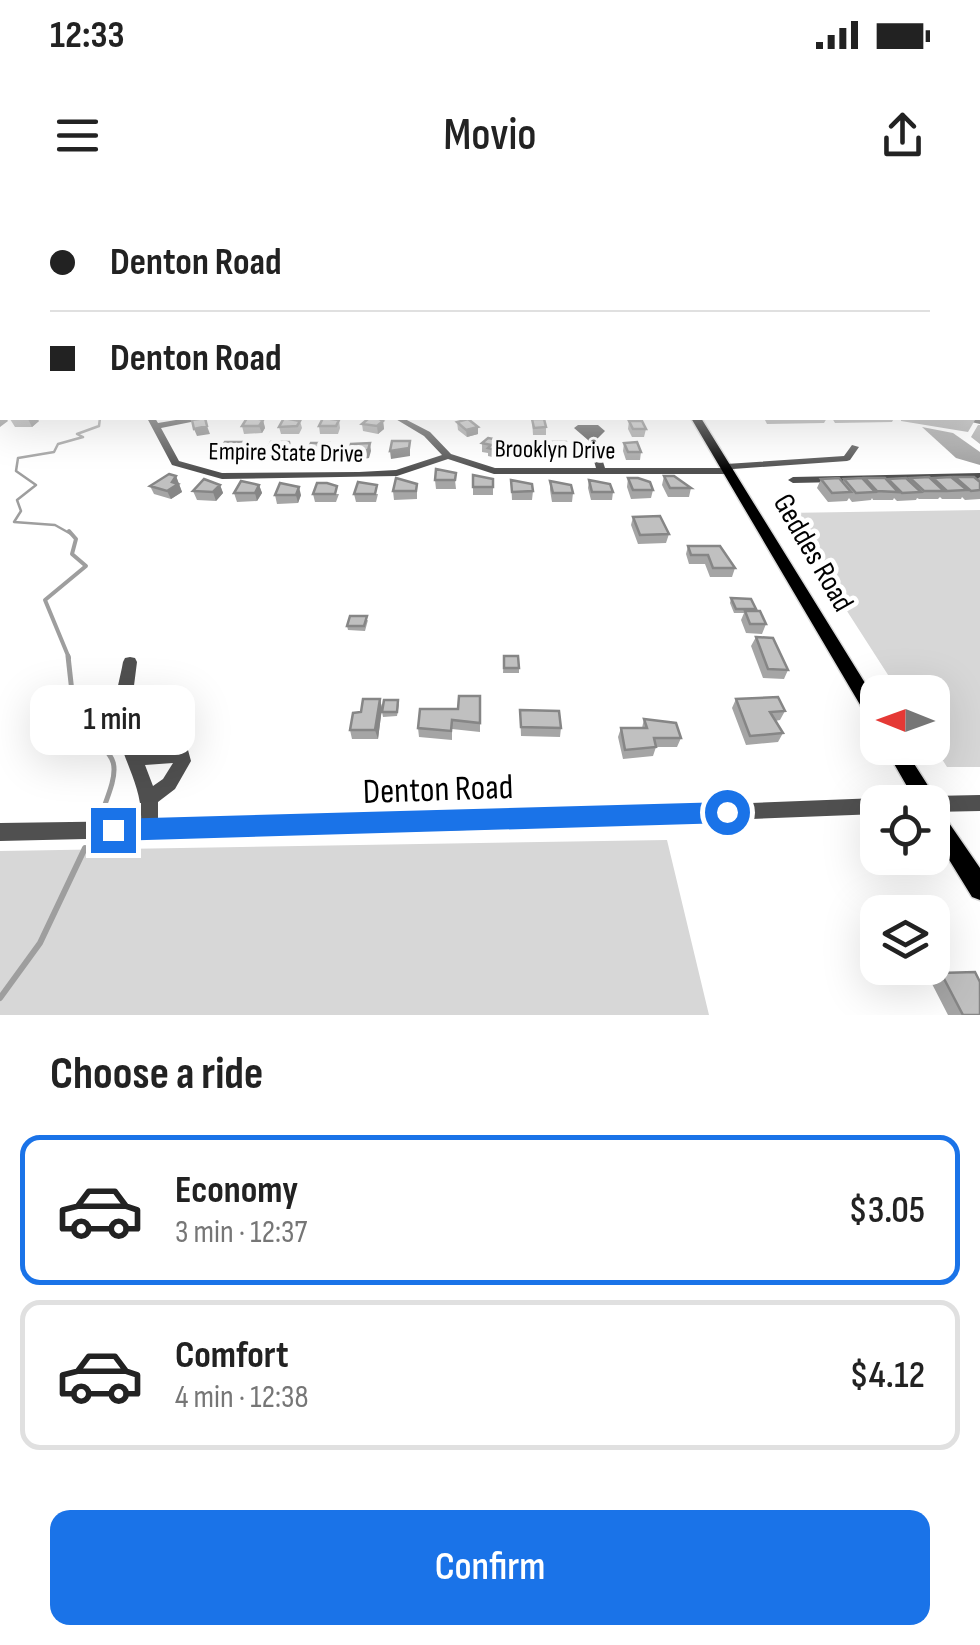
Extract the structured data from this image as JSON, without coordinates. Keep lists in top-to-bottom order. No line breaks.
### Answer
{"streets":{"main road":["Geddes Road"],"street":["Brooklyn Drive","Empire State Drive","Denton Road"]},"crossings":[["Brooklyn Drive","Empire State Drive"],["Brooklyn Drive","Geddes Road"]],"north":"left","page":{"status":"12:33","header":"Movio","banner":["Denton Road","Denton Road"],"bubble":"1 min","heading":"Choose a ride","list":[{"name":"Economy","note":"3 min · 12:37","value":"$3.05"},{"name":"Comfort","note":"4 min · 12:38","value":"$4.12"}],"buttons":"Confirm"}}
